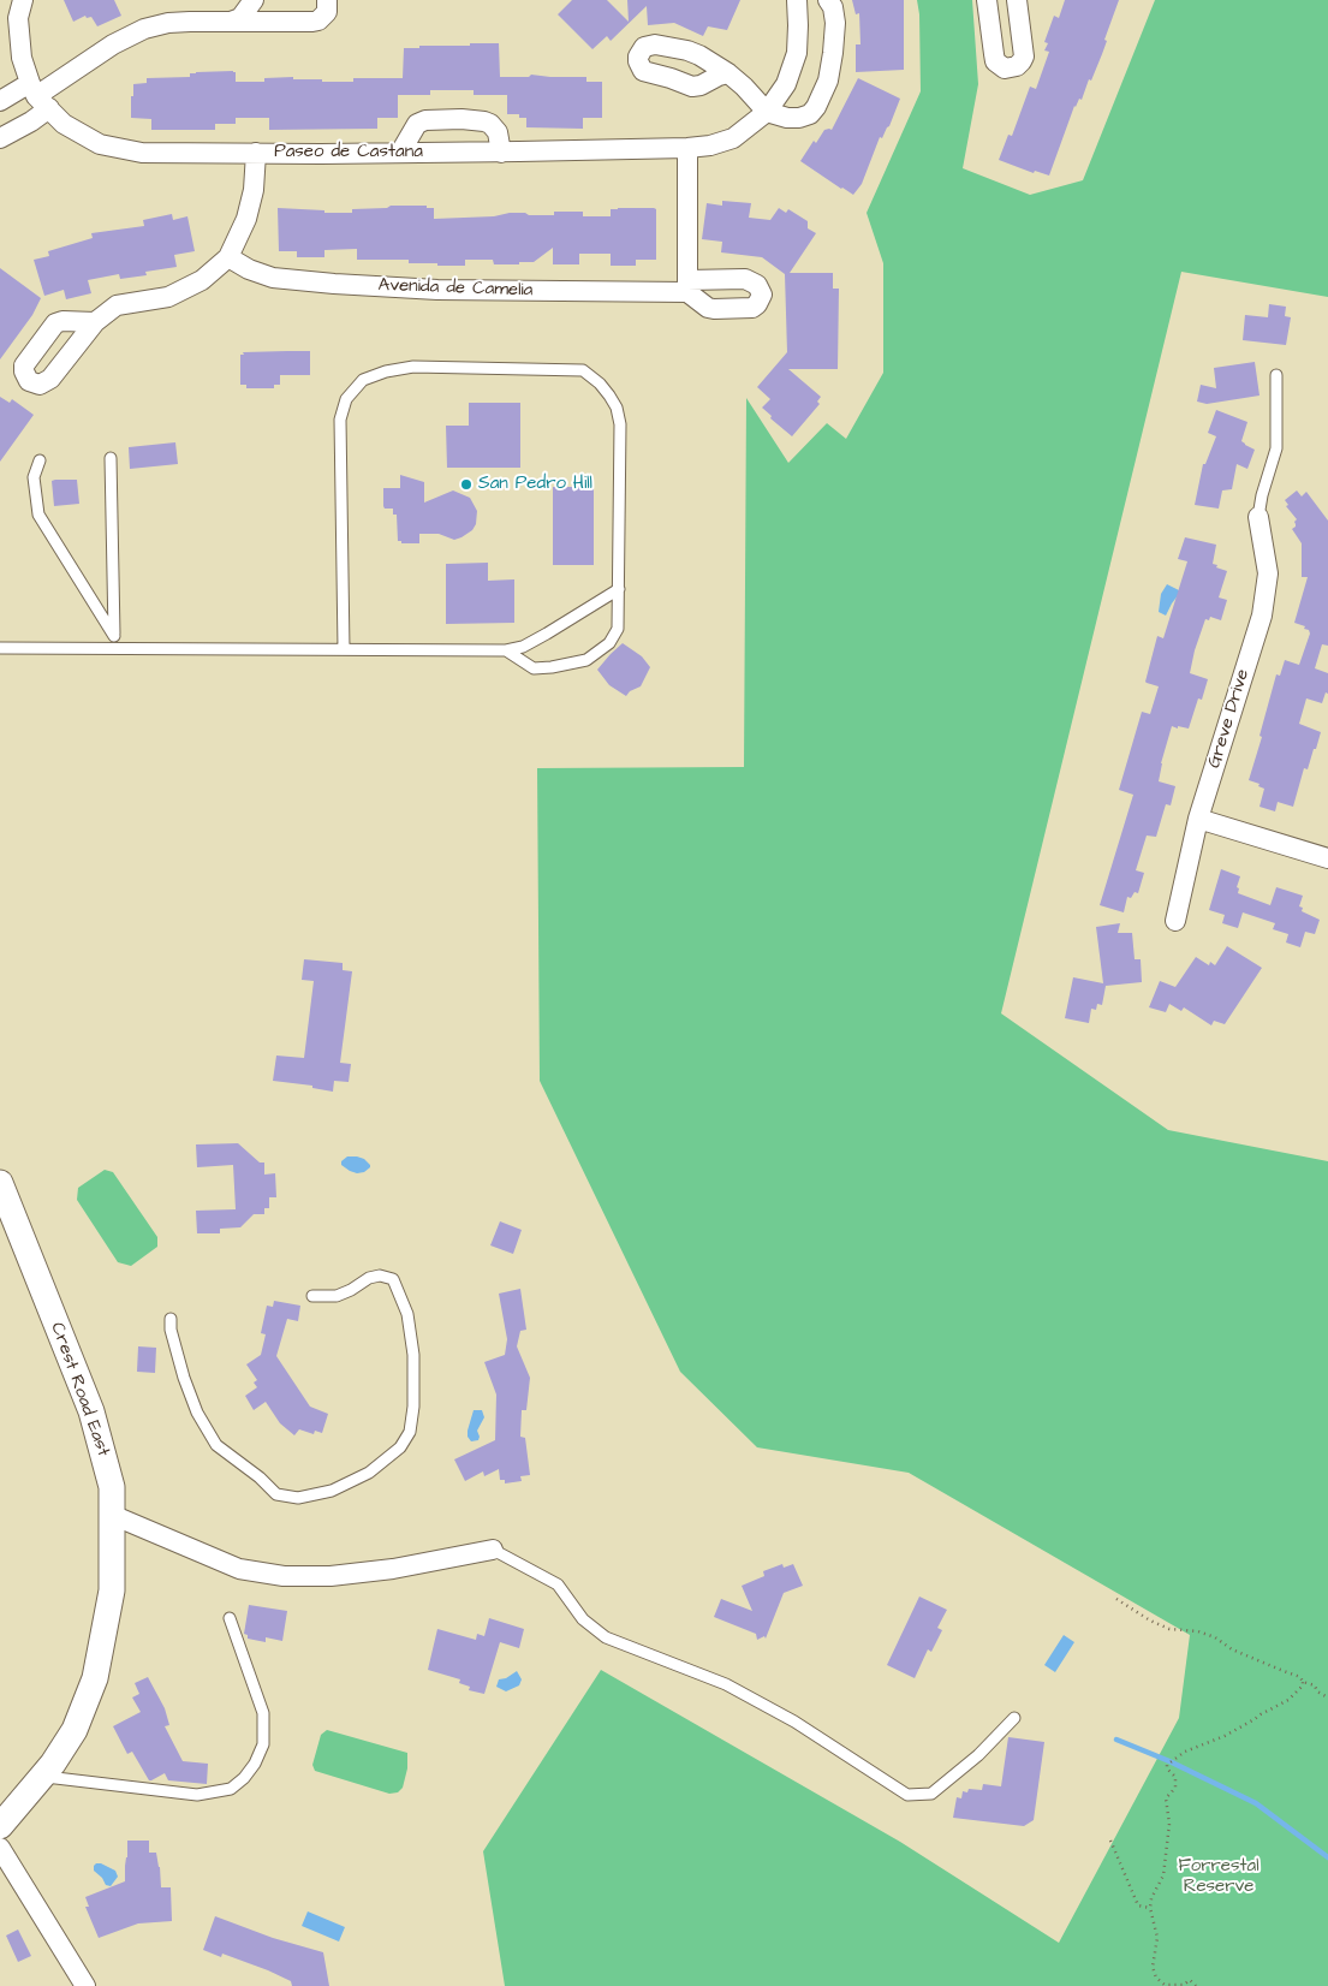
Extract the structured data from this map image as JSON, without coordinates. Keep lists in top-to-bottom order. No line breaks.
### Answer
{"streets":{"street":["Paseo de Castana","Avenida de Camelia","Greve Drive","Crest Road East"]},"crossings":[["Paseo de Castana","Avenida de Camelia"]],"parks":["Forrestal Reserve"],"places":["San Pedro Hill"]}
